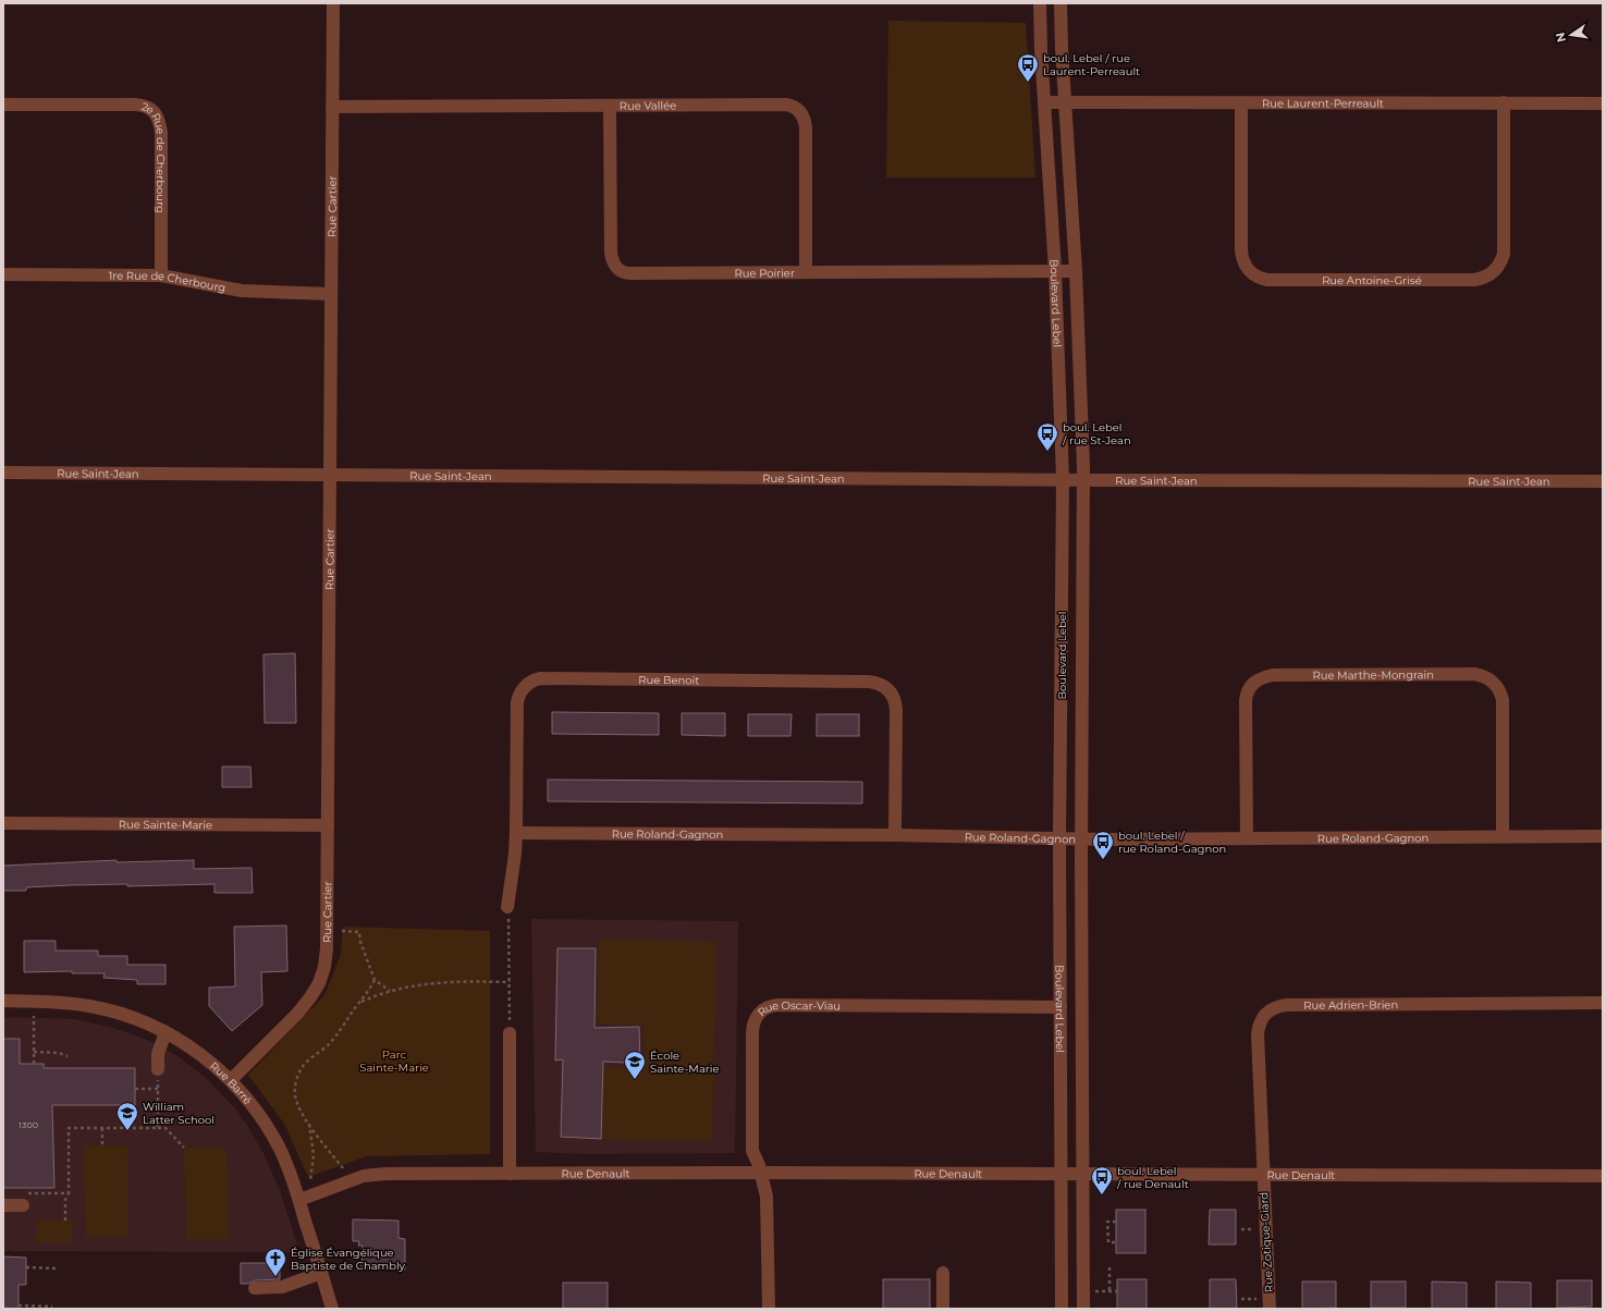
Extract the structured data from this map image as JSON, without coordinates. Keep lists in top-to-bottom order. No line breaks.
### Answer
{"streets":{"street":["Rue Laurent-Perreault","Rue Vallée","2e Rue de Cherbourg","Rue Cartier","Rue Poirier","Rue Antoine-Grisé","1re Rue de Cherbourg","Boulevard Lebel","Rue Saint-Jean","Rue Marthe-Mongrain","Rue Benoit","Rue Sainte-Marie","Rue Roland-Gagnon","Rue Adrien-Brien","Rue Oscar-Viau","Rue Barré","Rue Denault","Rue Zotique-Giard"]},"crossings":[["Rue Laurent-Perreault","Rue Antoine-Grisé"],["Rue Laurent-Perreault","Boulevard Lebel"],["Rue Vallée","Rue Cartier"],["Rue Vallée","Rue Poirier"],["2e Rue de Cherbourg","1re Rue de Cherbourg"],["Rue Cartier","1re Rue de Cherbourg"],["Rue Cartier","Rue Saint-Jean"],["Rue Cartier","Rue Sainte-Marie"],["Rue Cartier","Rue Barré"],["Rue Poirier","Boulevard Lebel"],["Boulevard Lebel","Rue Saint-Jean"],["Boulevard Lebel","Rue Roland-Gagnon"],["Boulevard Lebel","Rue Oscar-Viau"],["Boulevard Lebel","Rue Denault"],["Rue Marthe-Mongrain","Rue Roland-Gagnon"],["Rue Benoit","Rue Roland-Gagnon"],["Rue Adrien-Brien","Rue Denault"],["Rue Adrien-Brien","Rue Zotique-Giard"],["Rue Oscar-Viau","Rue Denault"],["Rue Barré","Rue Denault"],["Rue Denault","Rue Zotique-Giard"]],"parks":["Parc Sainte-Marie"],"places":{"bus stop":["boul. Lebel / rue Laurent-Perreault","boul. Lebel / rue St-Jean","boul. Lebel / rue Roland-Gagnon","boul. Lebel / rue Denault"],"school or university":["École Sainte-Marie","William Latter School"],"church":["Église Évangélique Baptiste de Chambly"]},"house_numbers":["1300"],"north":"left"}
